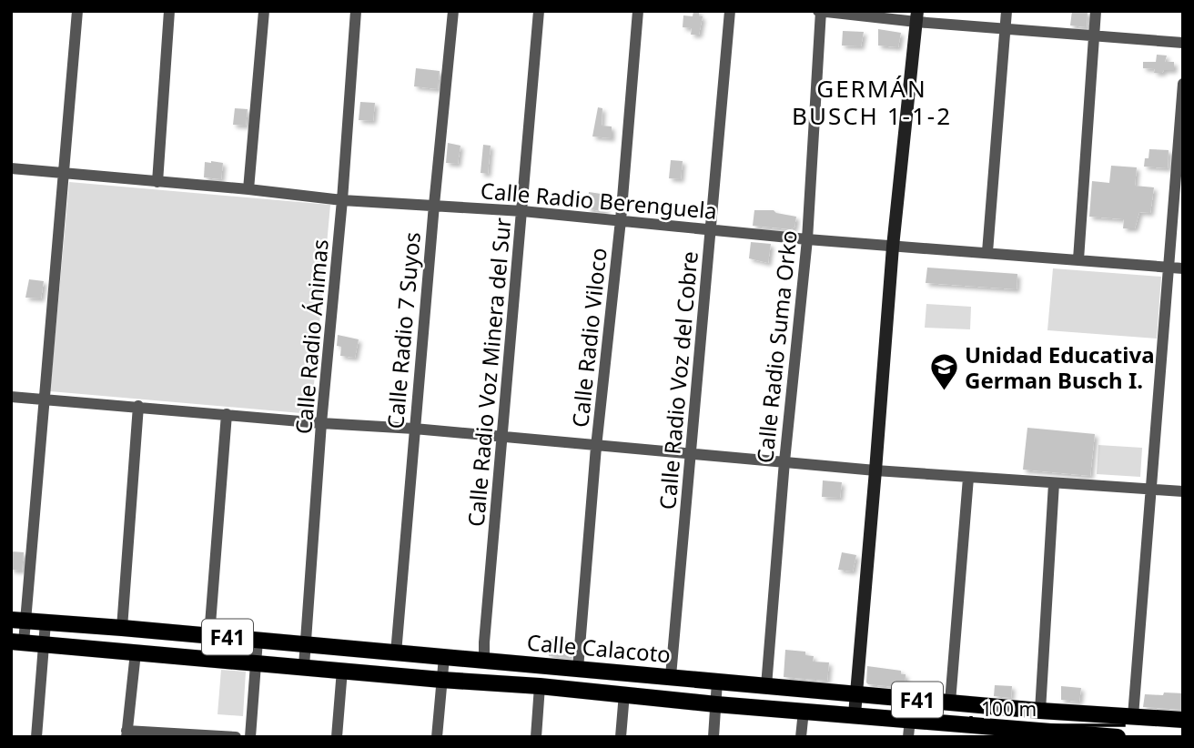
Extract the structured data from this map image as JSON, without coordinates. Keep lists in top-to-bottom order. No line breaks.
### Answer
{"streets":{"main road":["F41","Calle Calacoto"],"street":["Calle Radio Berenguela","Calle Radio 7 Suyos","Calle Radio Ánimas","Calle Radio Viloco","Calle Radio Suma Orko","Calle Radio Voz Minera del Sur","Calle Radio Voz del Cobre"]},"crossings":[["Calle Radio Berenguela","Calle Radio 7 Suyos"],["Calle Radio Berenguela","Calle Radio Ánimas"],["Calle Radio Berenguela","Calle Radio Viloco"],["Calle Radio Berenguela","Calle Radio Suma Orko"],["Calle Radio Berenguela","Calle Radio Voz Minera del Sur"],["Calle Radio Berenguela","Calle Radio Voz del Cobre"],["Calle Radio 7 Suyos","Calle Calacoto"],["Calle Radio Ánimas","Calle Calacoto"],["Calle Radio Viloco","Calle Calacoto"],["Calle Radio Suma Orko","Calle Calacoto"],["Calle Radio Voz Minera del Sur","Calle Calacoto"],["Calle Radio Voz del Cobre","Calle Calacoto"]],"districts":["GERMÁN BUSCH 1-1-2"],"places":{"school or university":["Unidad Educativa German Busch I."]},"scale_bar":"100 m"}
